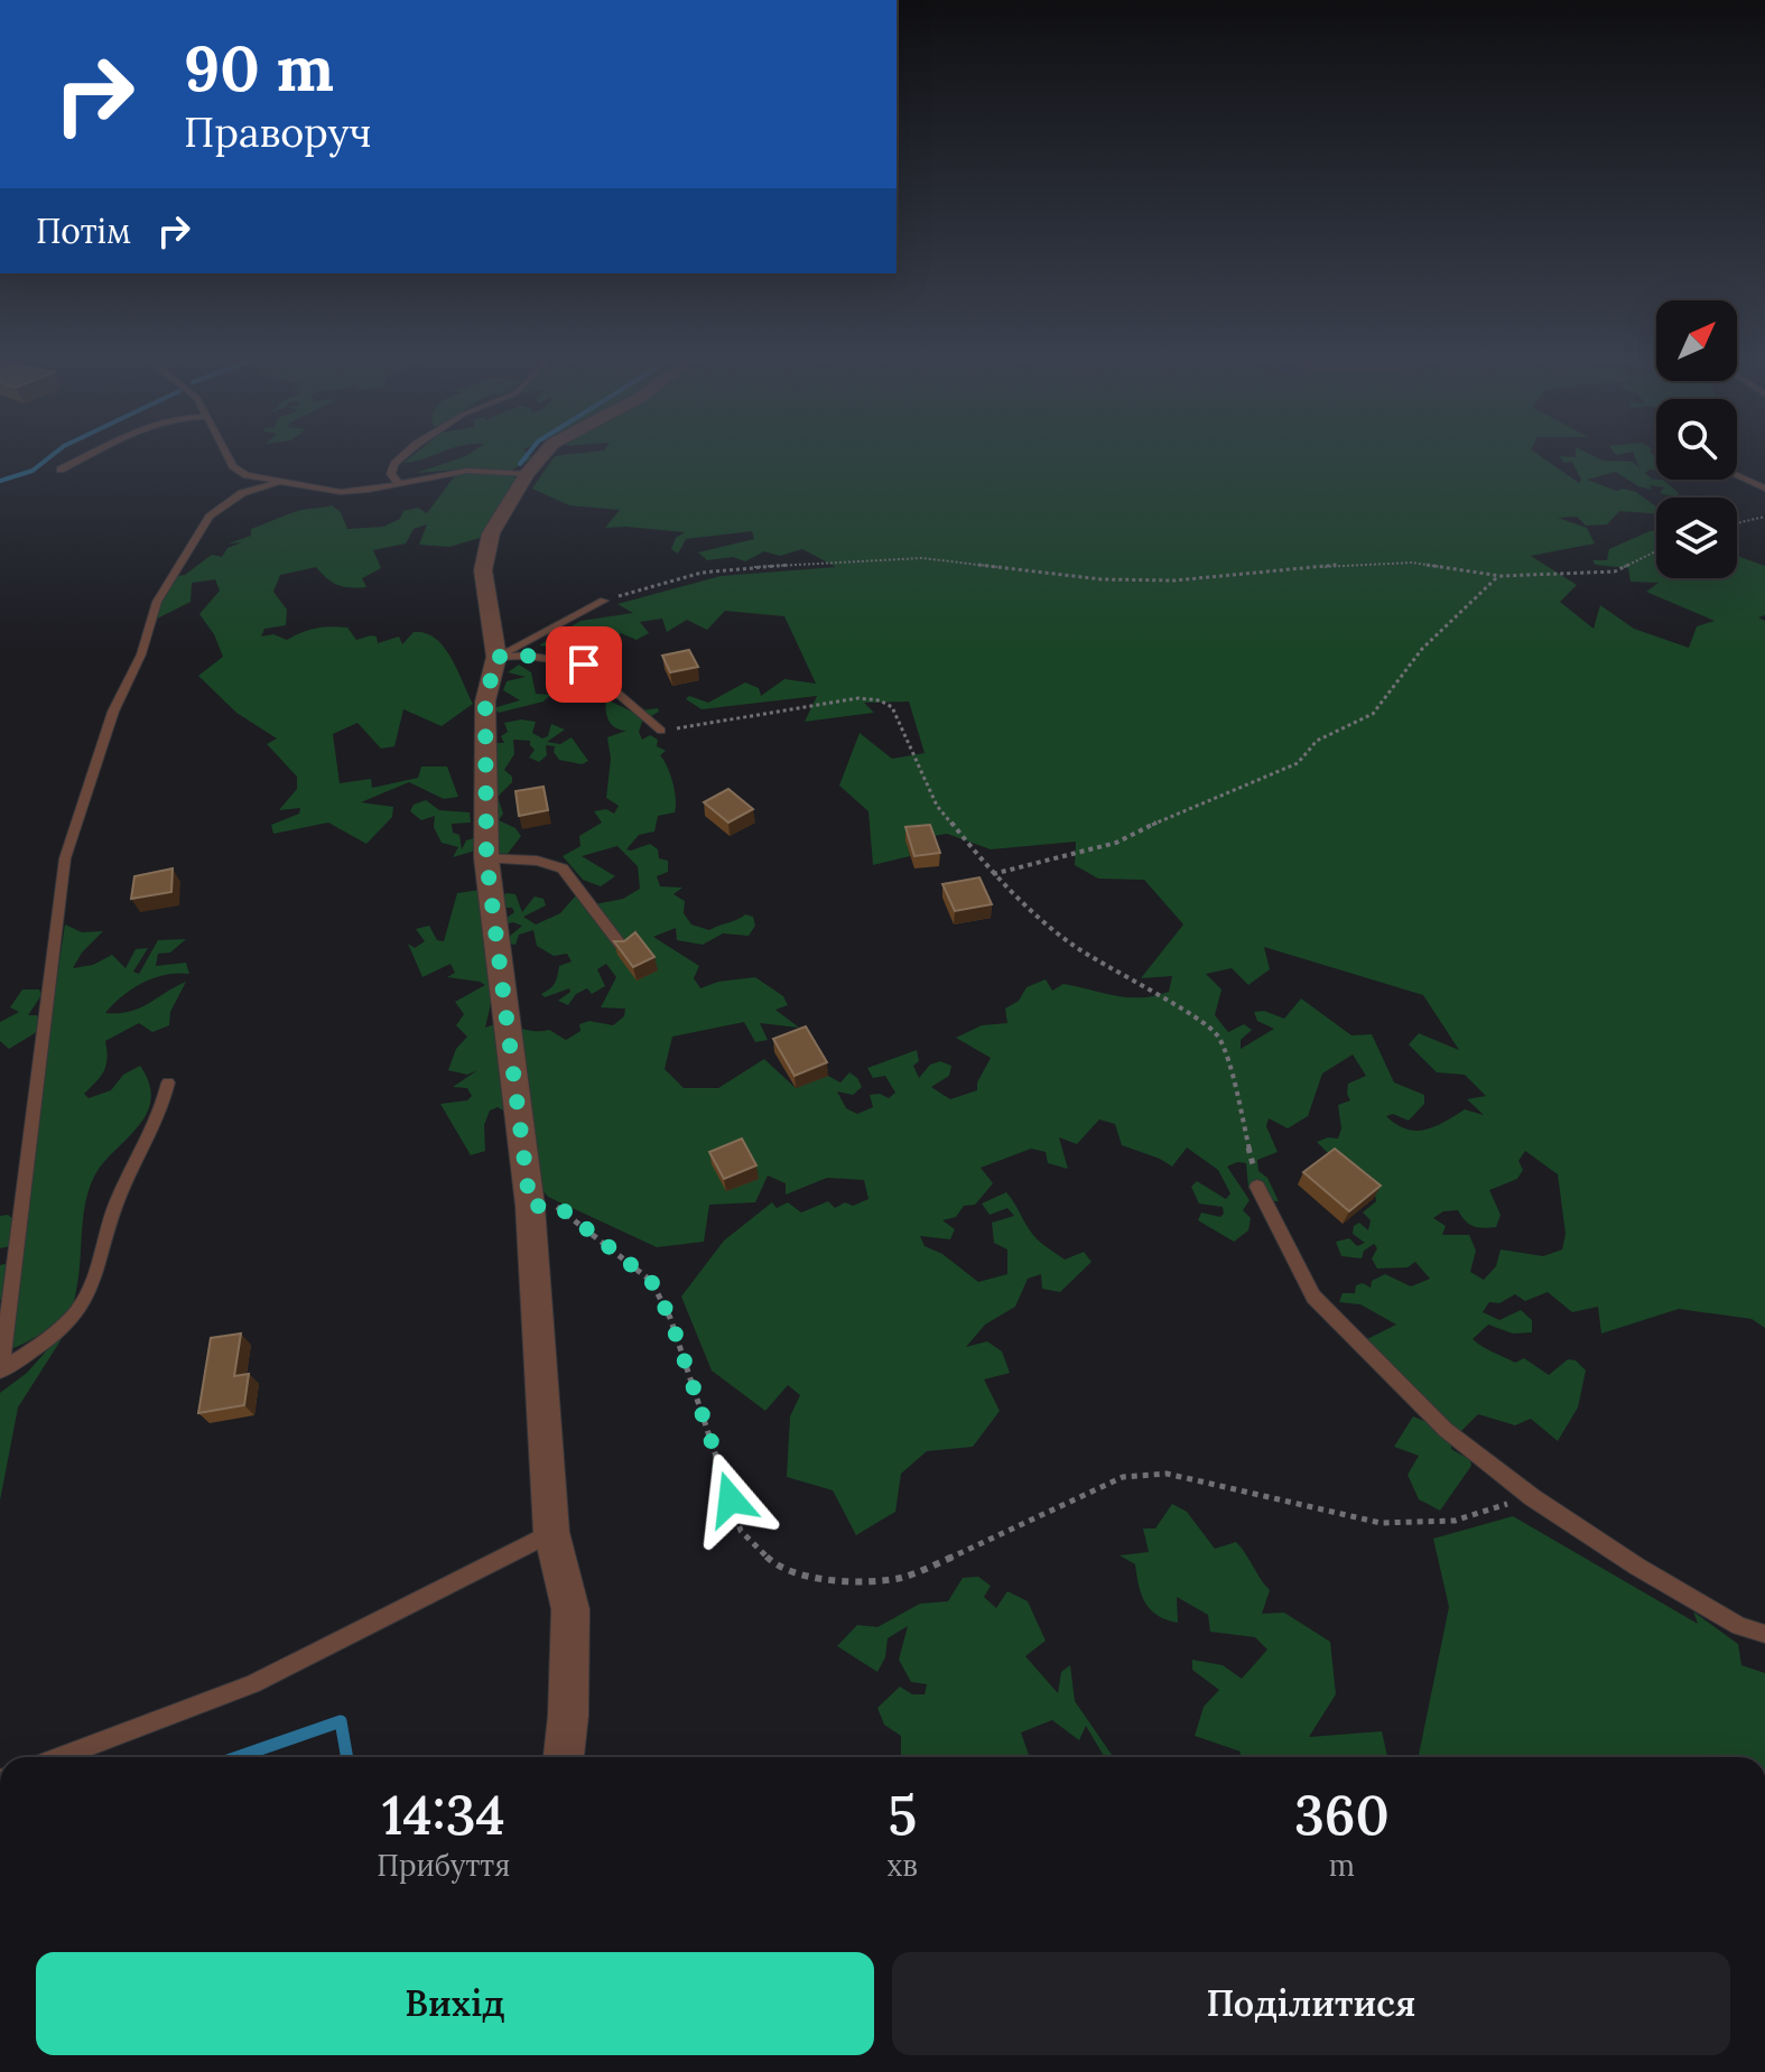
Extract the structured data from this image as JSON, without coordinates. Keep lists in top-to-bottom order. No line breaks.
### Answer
{"north":"top right","page":{"turn":["90 m","Праворуч"],"then":"Потім","eta":["14:34","Прибуття","5","хв","360","m"],"buttons":["Вихід","Поділитися"]}}
